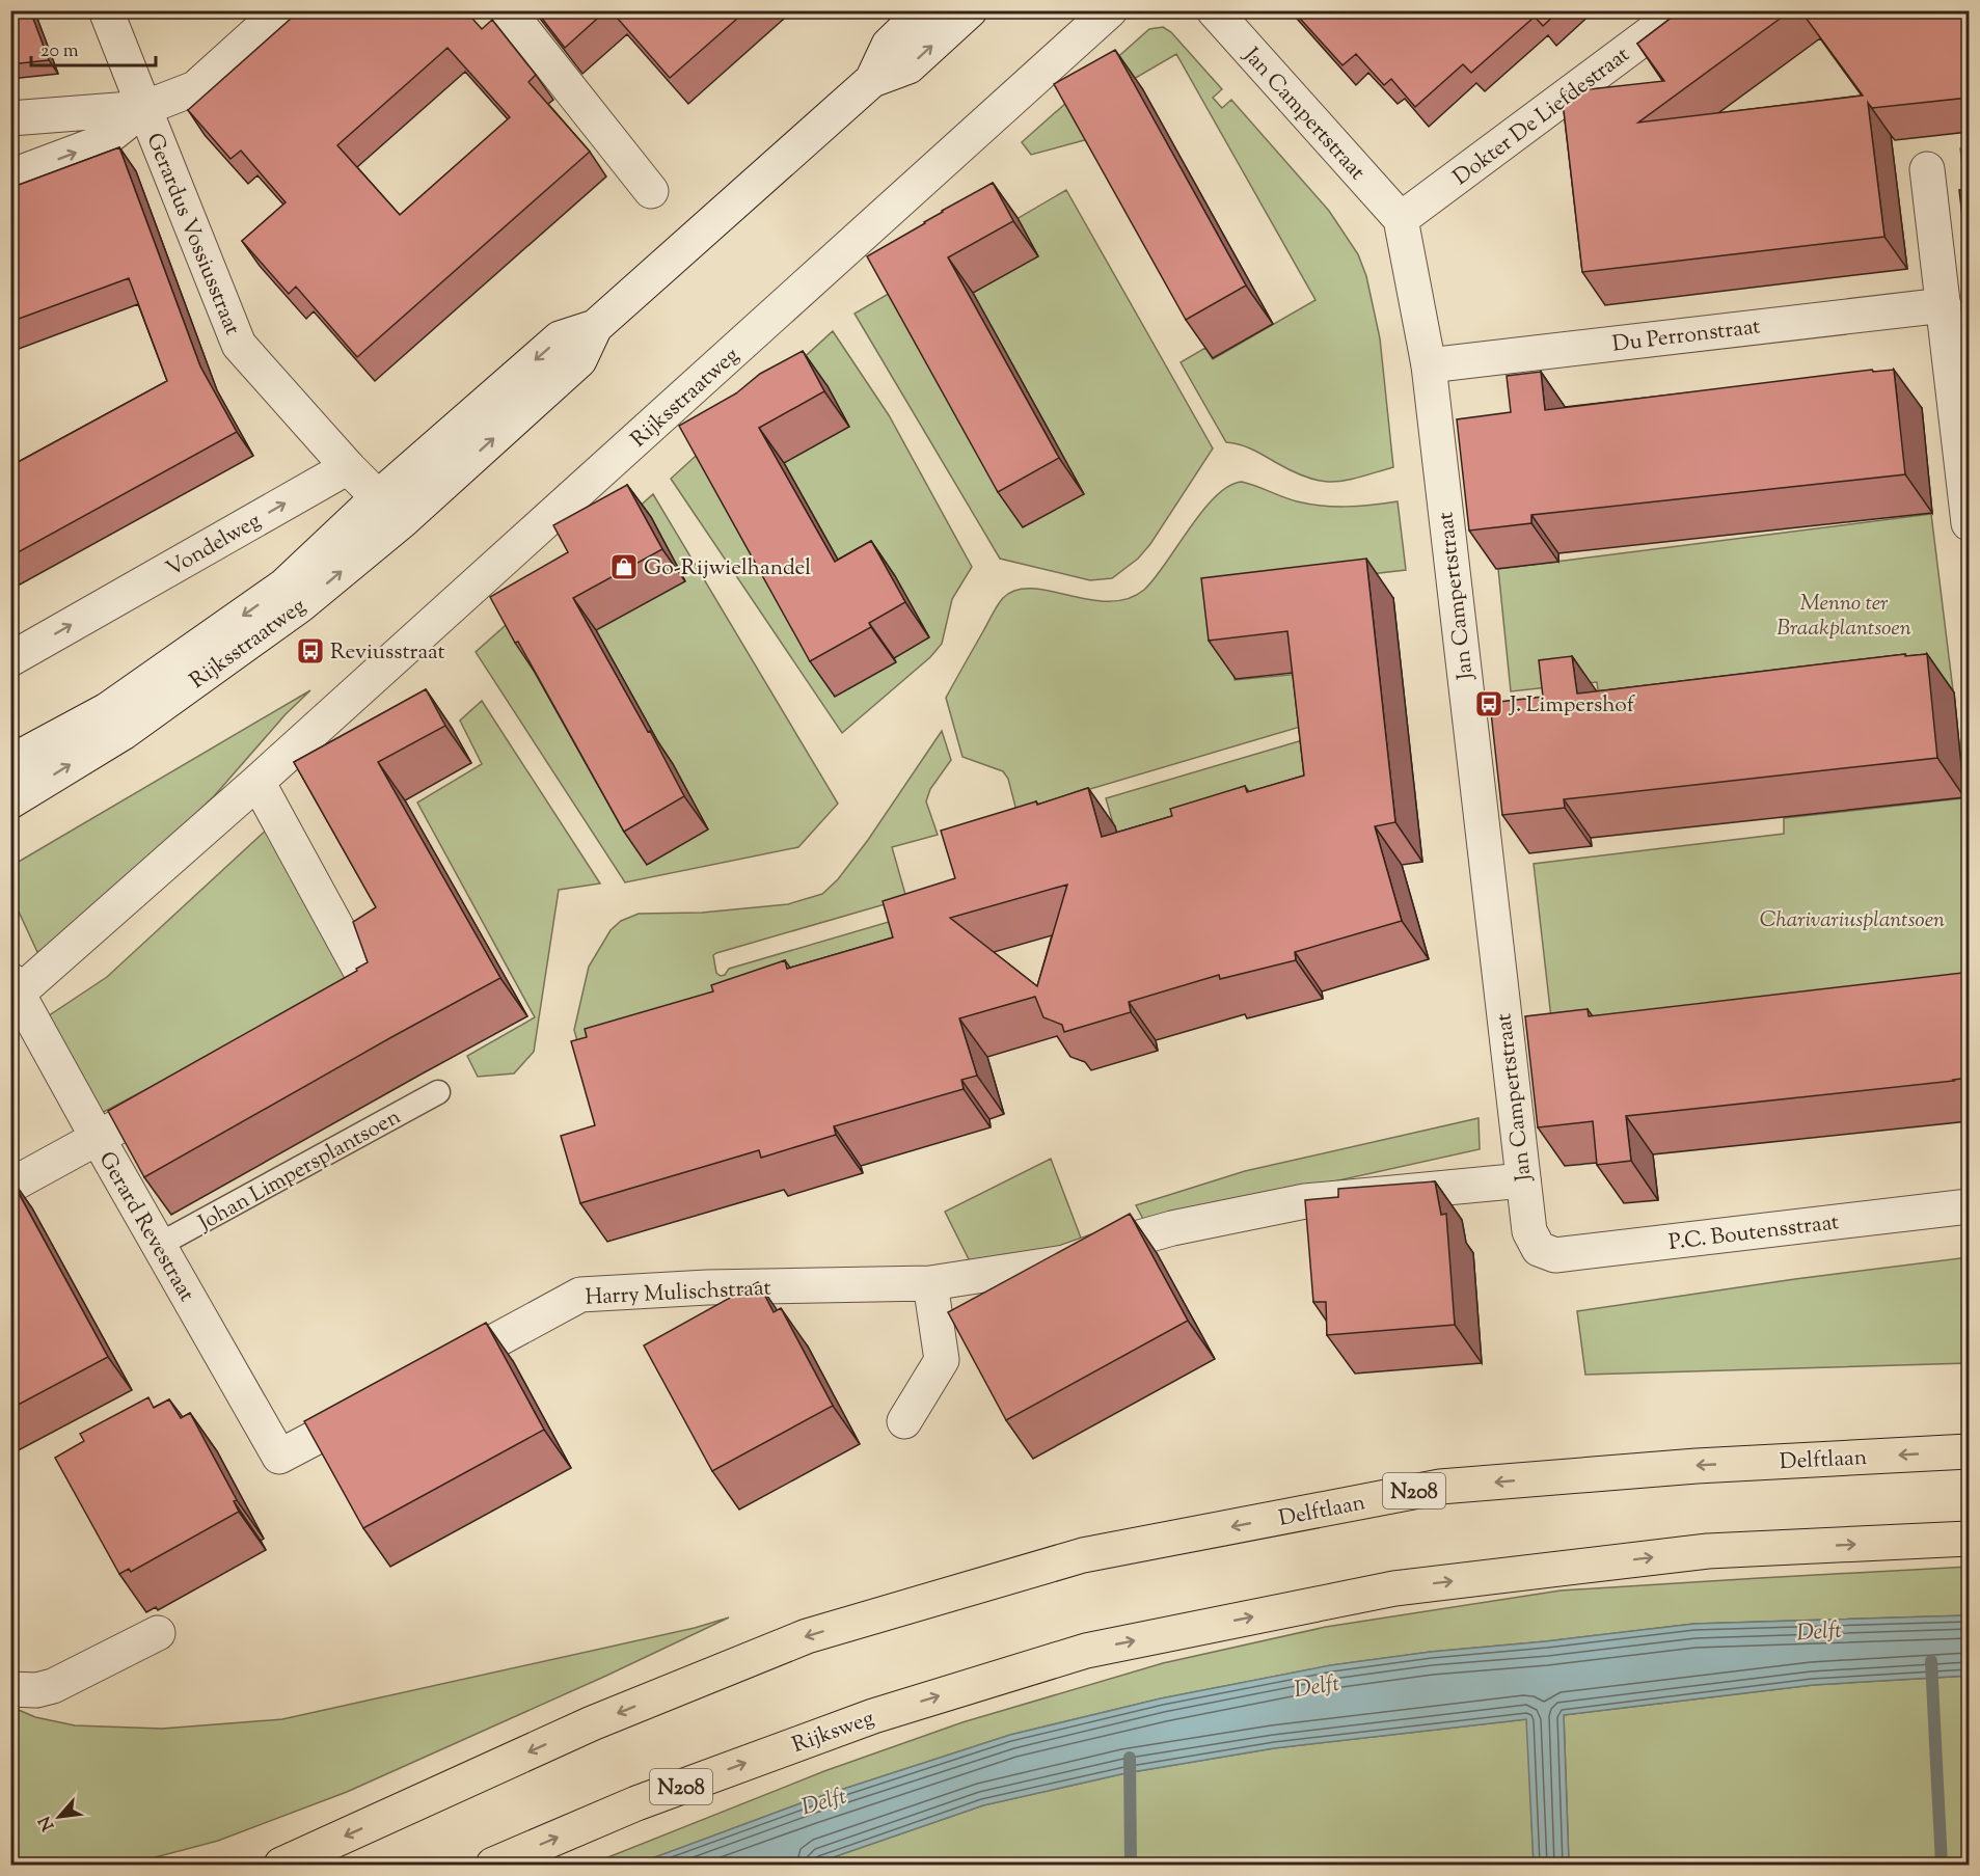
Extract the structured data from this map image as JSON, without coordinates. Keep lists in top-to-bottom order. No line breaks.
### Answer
{"streets":{"main road":["Delftlaan","N208","Rijksweg"],"street":["Jan Campertstraat","Dokter De Liefdestraat","Gerardus Vossiusstraat","Du Perronstraat","Rijksstraatweg","Vondelweg","Gerard Revestraat","P.C. Boutensstraat","Harry Mulischstraat"],"lane":["Johan Limpersplantsoen"]},"crossings":[["Jan Campertstraat","Dokter De Liefdestraat"],["Jan Campertstraat","Du Perronstraat"],["Jan Campertstraat","P.C. Boutensstraat"],["Jan Campertstraat","Harry Mulischstraat"],["Gerardus Vossiusstraat","Vondelweg"],["Rijksstraatweg","Gerard Revestraat"],["Johan Limpersplantsoen","Gerard Revestraat"]],"one_way":["Vondelweg","Delftlaan","Rijksweg"],"water":["Delft"],"parks":["Menno ter Braakplantsoen","Charivariusplantsoen"],"places":{"shop":["Go-Rijwielhandel"],"bus stop":["Reviusstraat","J. Limpershof"]},"scale_bar":"20 m","north":"bottom left"}
